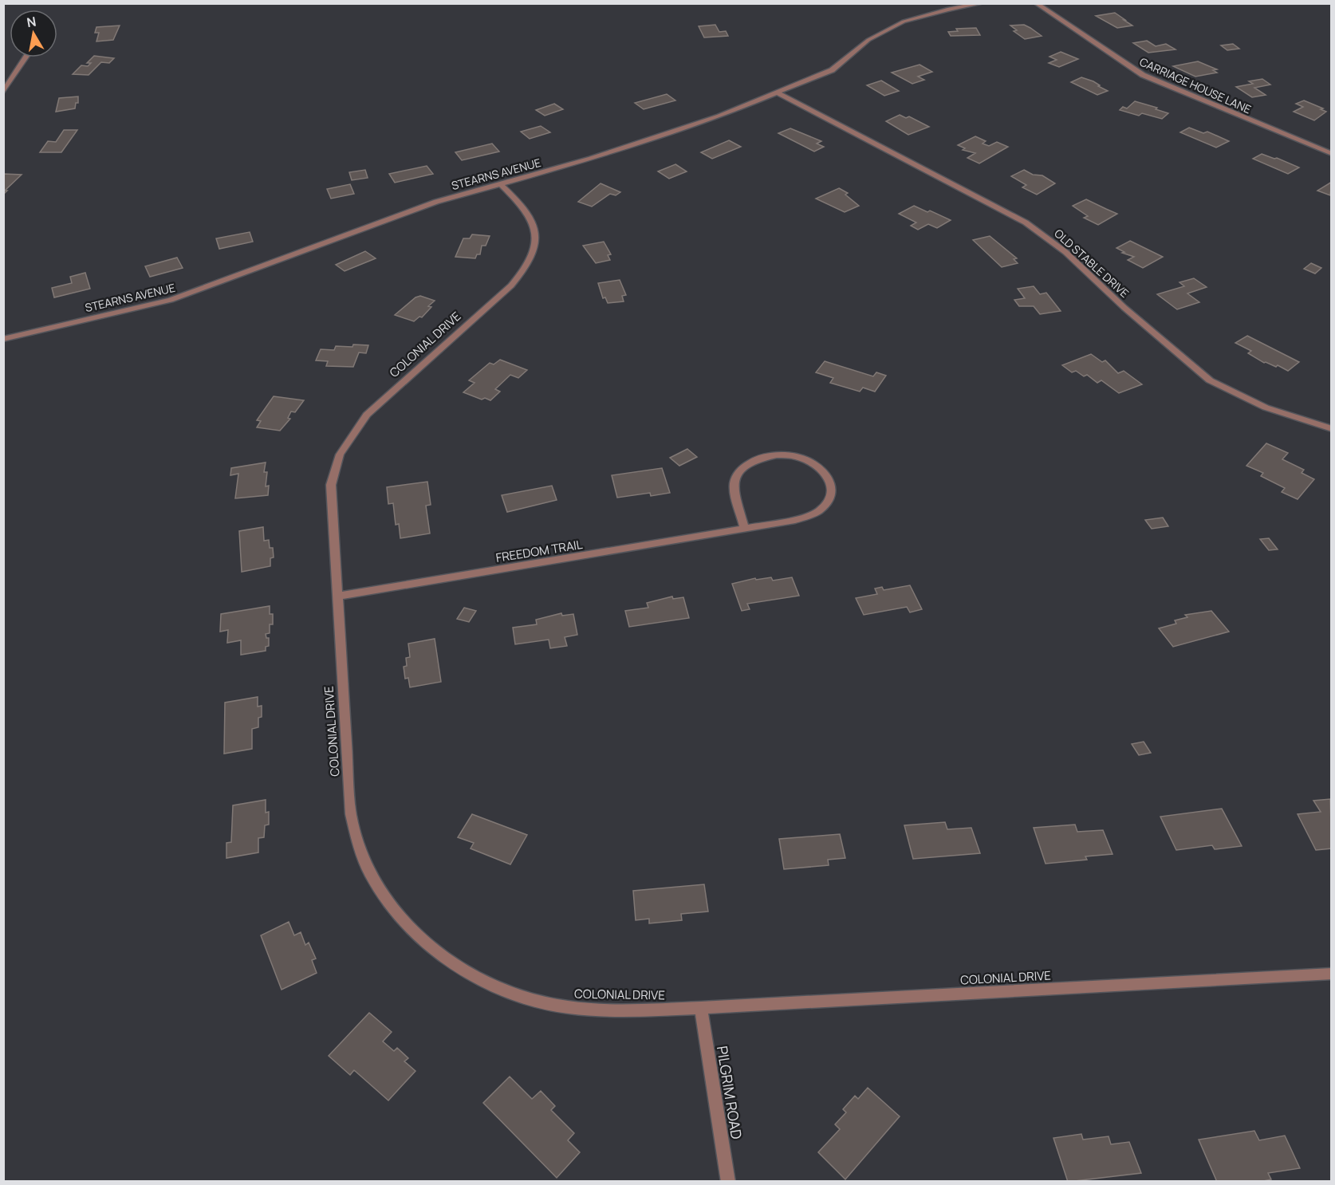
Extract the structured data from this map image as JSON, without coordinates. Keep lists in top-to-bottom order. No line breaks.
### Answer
{"streets":{"street":["CARRIAGE HOUSE LANE","STEARNS AVENUE","OLD STABLE DRIVE","COLONIAL DRIVE","FREEDOM TRAIL","PILGRIM ROAD"]},"crossings":[["STEARNS AVENUE","OLD STABLE DRIVE"],["STEARNS AVENUE","COLONIAL DRIVE"],["COLONIAL DRIVE","FREEDOM TRAIL"],["COLONIAL DRIVE","PILGRIM ROAD"]],"north":"top"}
